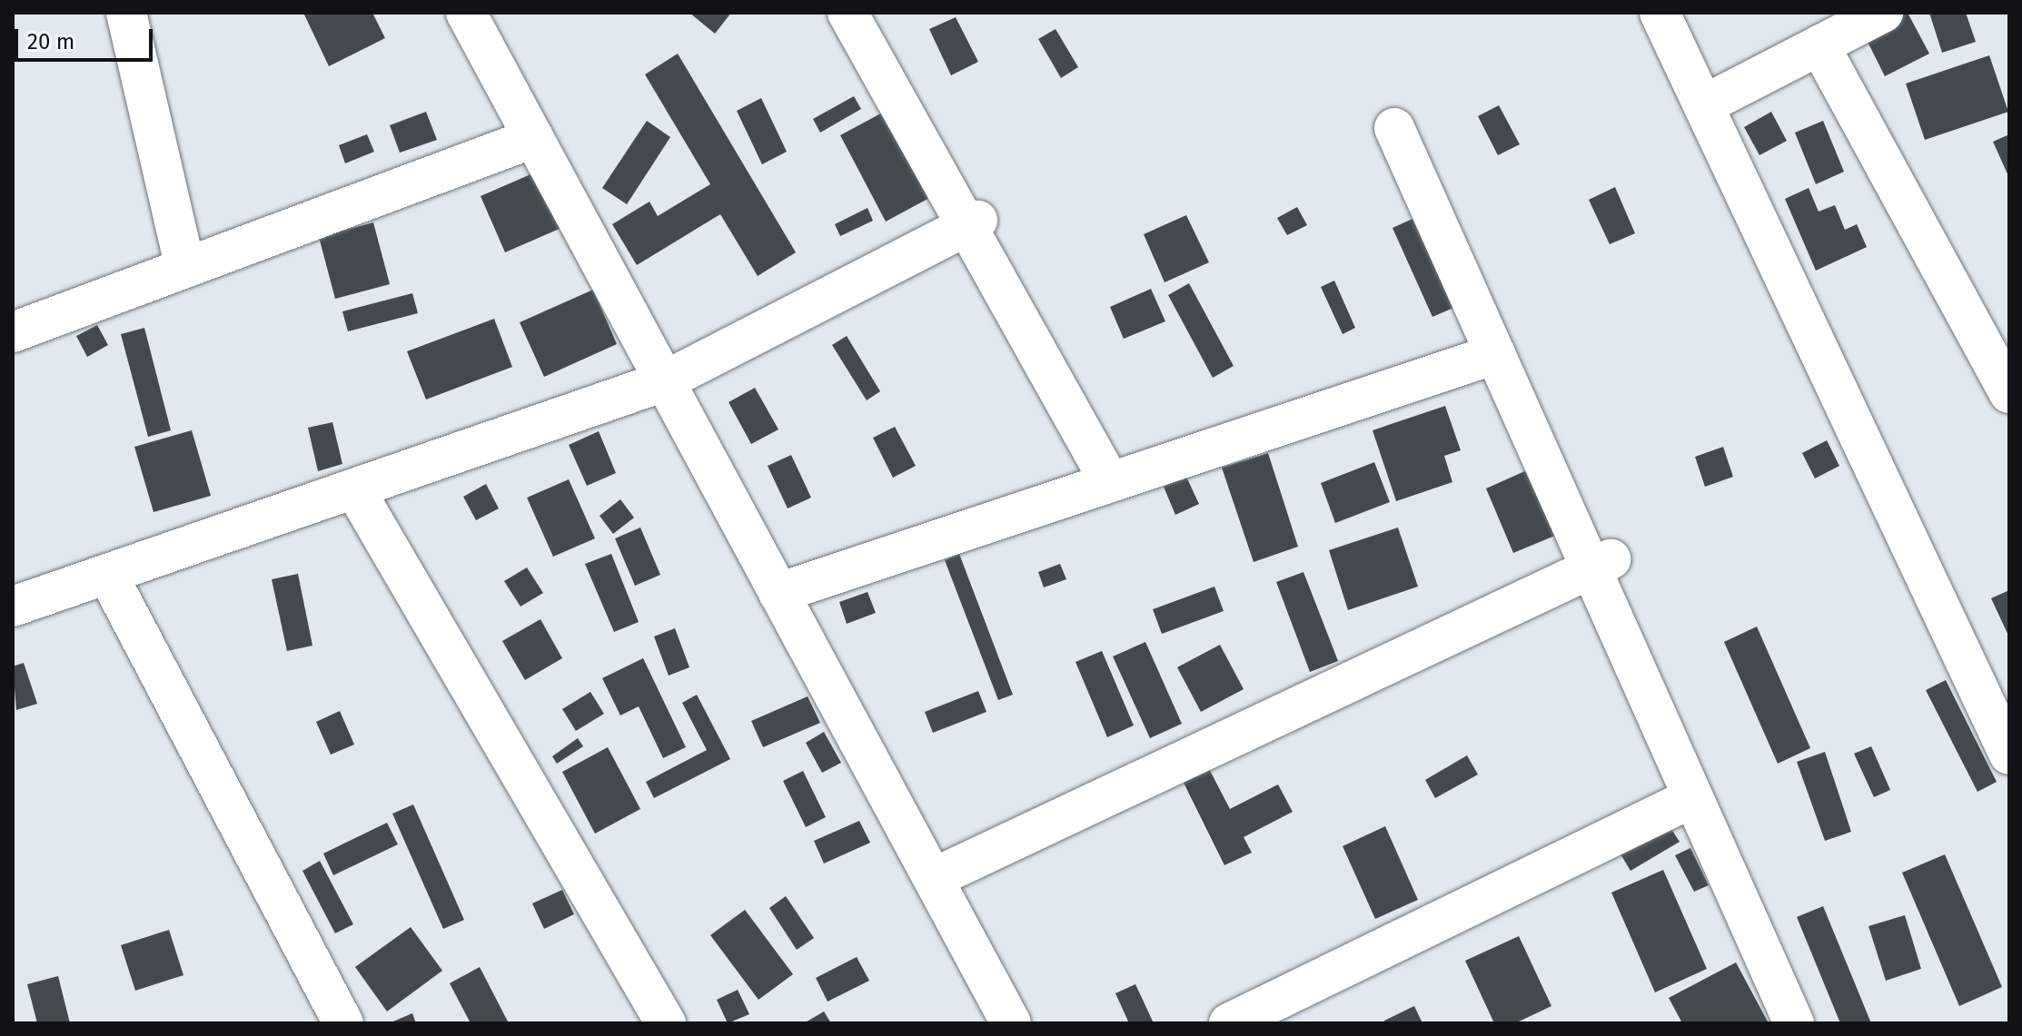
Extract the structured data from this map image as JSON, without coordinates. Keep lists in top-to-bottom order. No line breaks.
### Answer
{"scale_bar":"20 m"}
